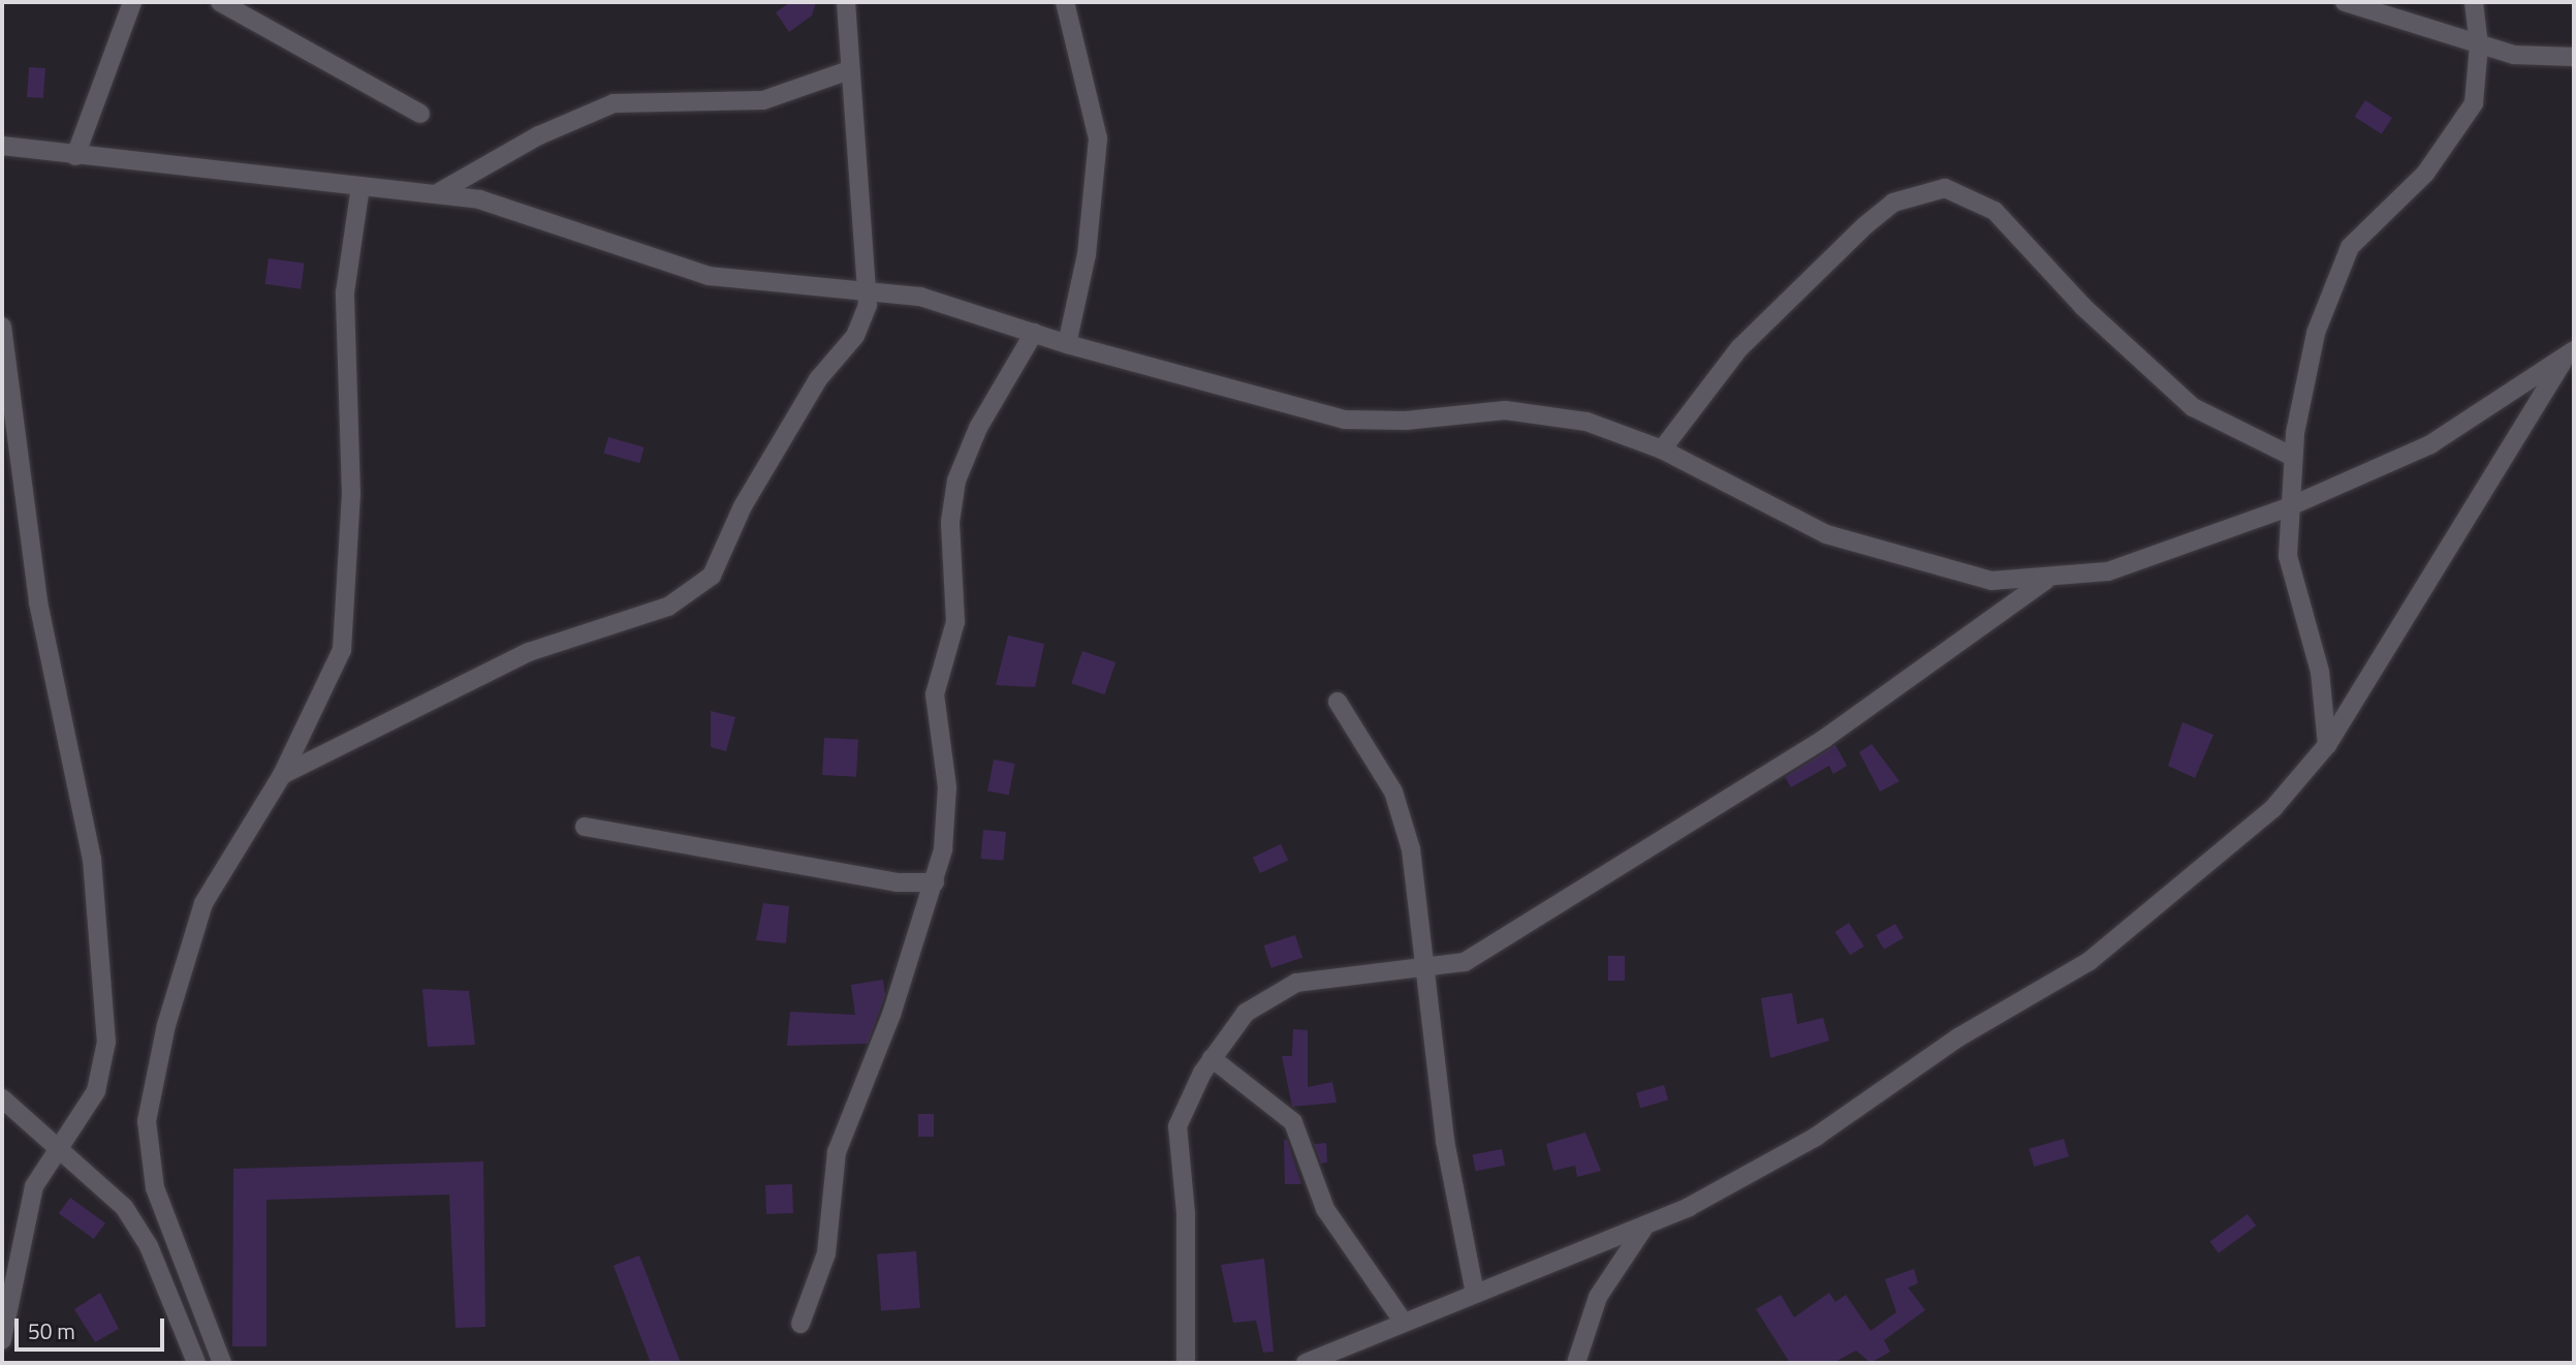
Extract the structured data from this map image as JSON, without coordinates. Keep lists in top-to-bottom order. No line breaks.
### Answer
{"scale_bar":"50 m"}
